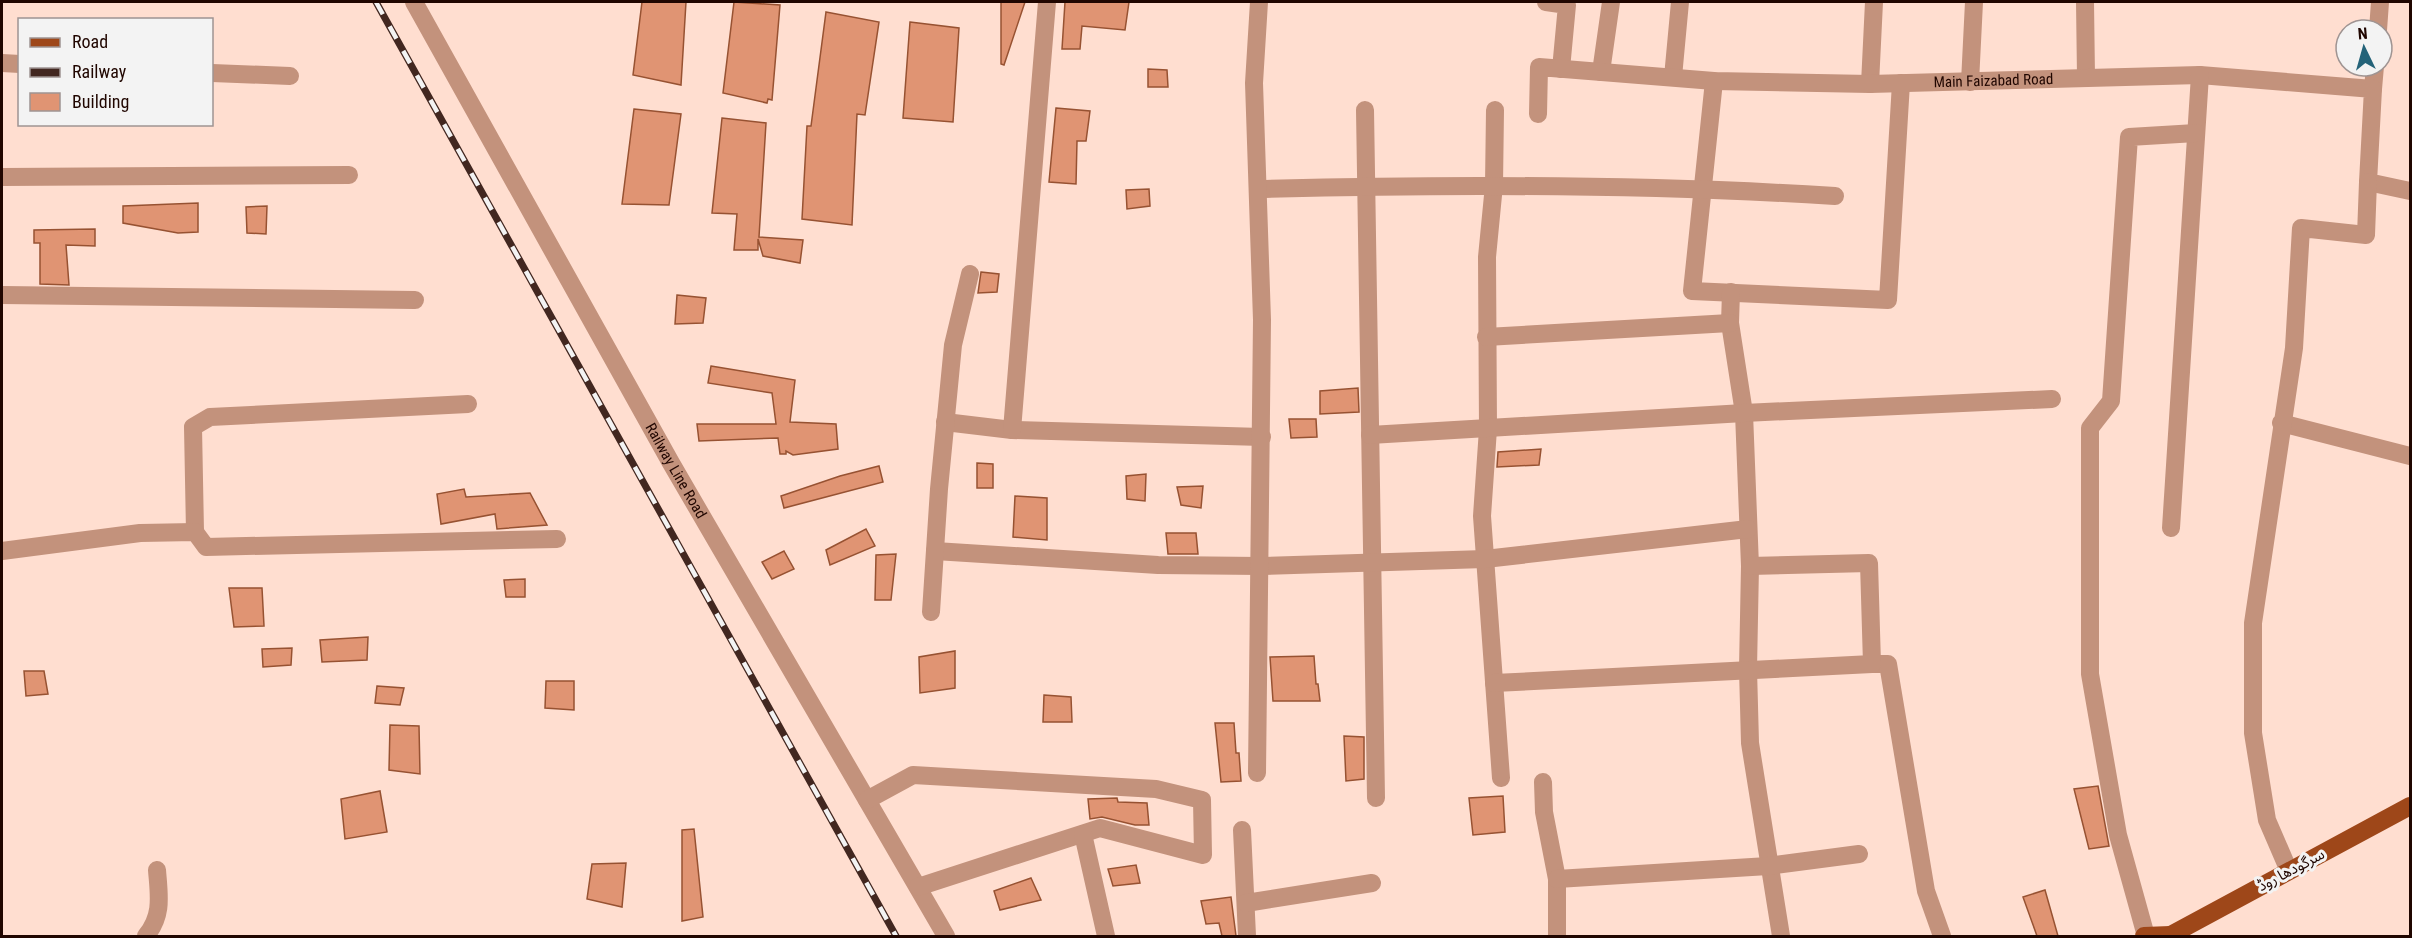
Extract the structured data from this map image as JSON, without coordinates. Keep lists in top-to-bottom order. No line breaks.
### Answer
{"streets":{"main road":["سرگودھا روڈ"],"street":["Main Faizabad Road","Railway Line Road"]},"legend":["Road","Railway","Building"],"north":"top"}
